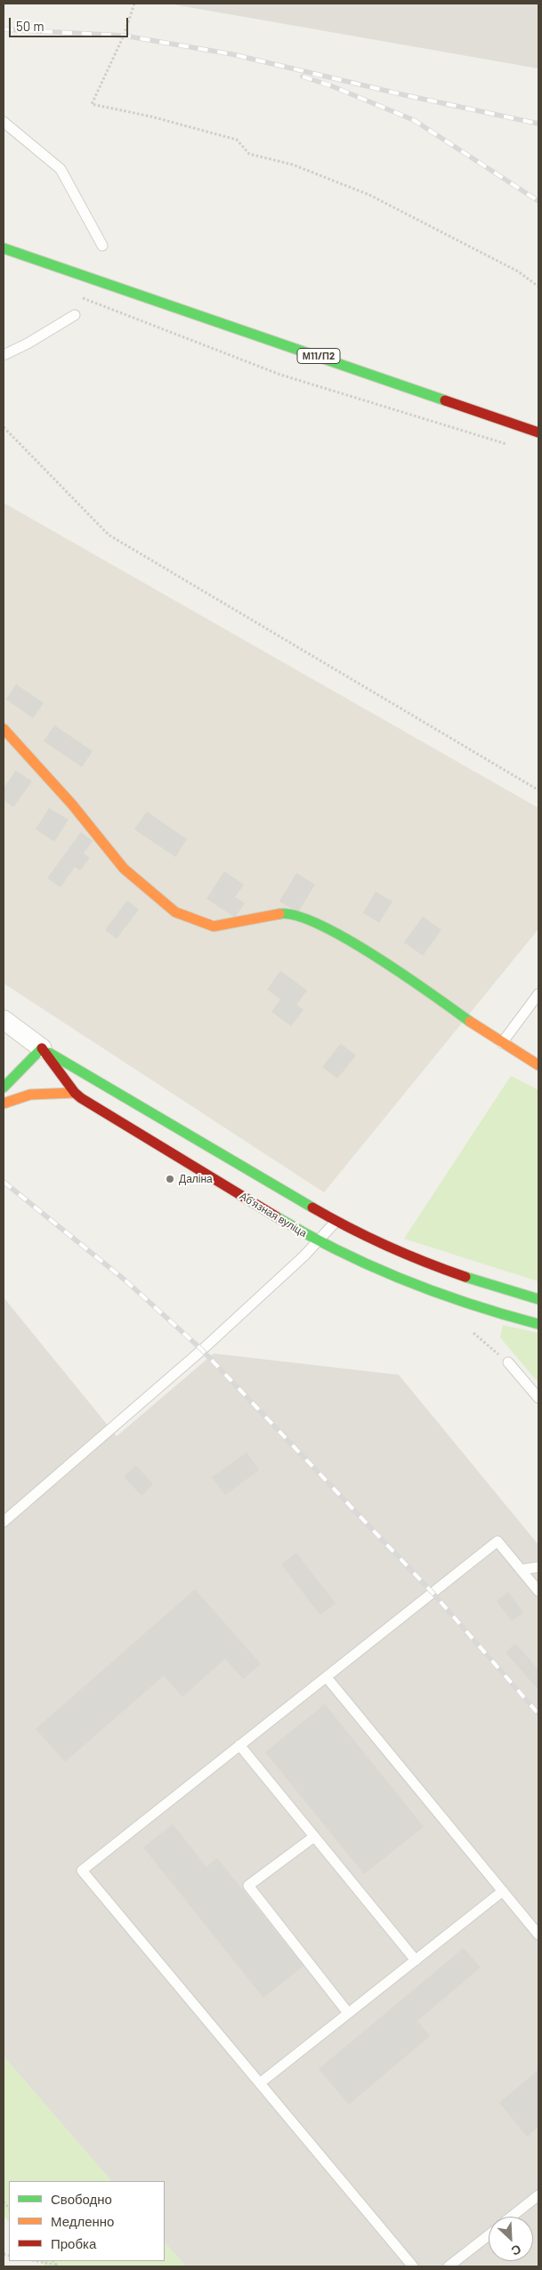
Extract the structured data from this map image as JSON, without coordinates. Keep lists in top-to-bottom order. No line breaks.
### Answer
{"streets":{"main road":["М11/П2","Абʼязная вуліца"]},"places":["Даліна"],"legend":["Свободно","Медленно","Пробка"],"scale_bar":"50 m","north":"bottom right"}
